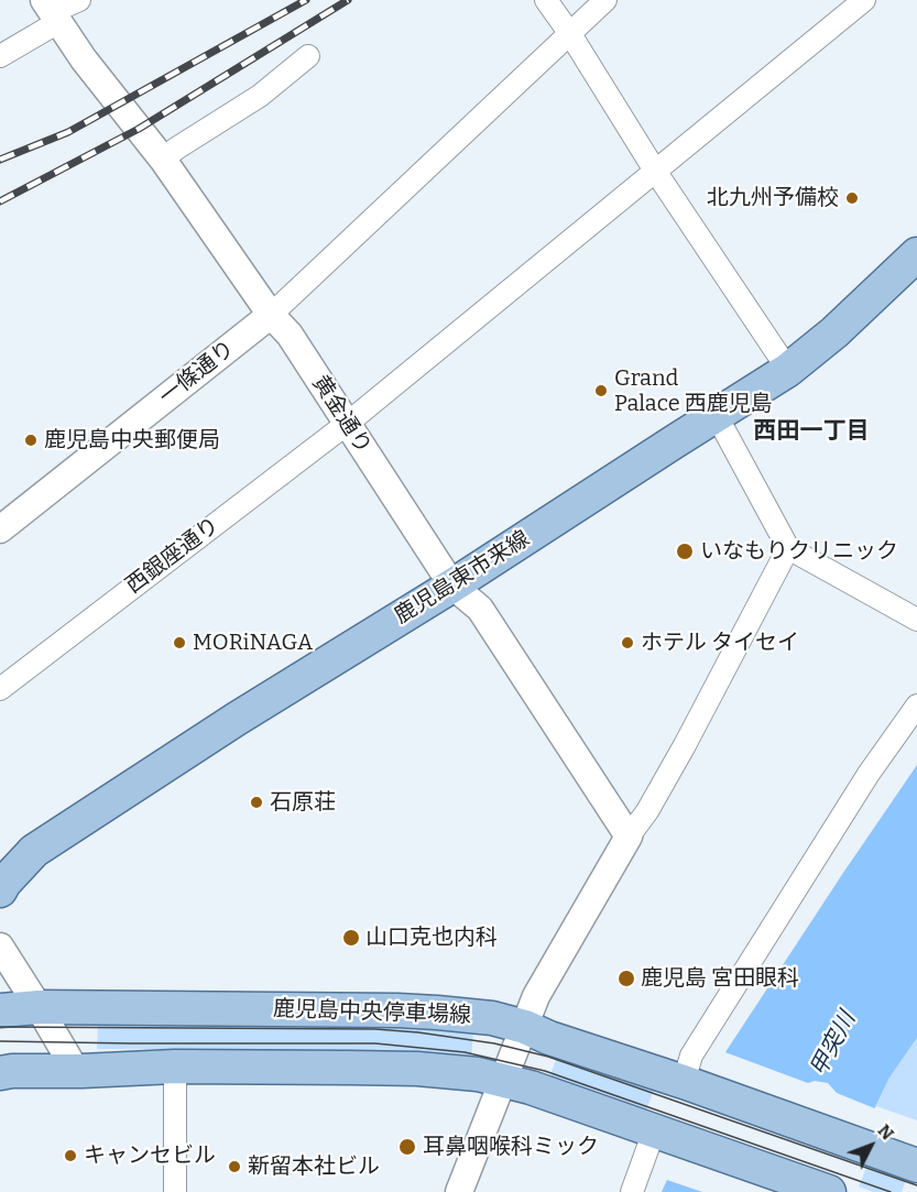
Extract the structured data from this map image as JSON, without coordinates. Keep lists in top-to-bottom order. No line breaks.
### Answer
{"streets":{"main road":["鹿児島東市来線","鹿児島中央停車場線"],"street":["一條通り","黄金通り","西銀座通り"]},"crossings":[["一條通り","黄金通り"],["黄金通り","西銀座通り"],["黄金通り","鹿児島東市来線"]],"districts":["西田一丁目"],"water":["甲突川"],"places":["北九州予備校","Grand Palace 西鹿児島","鹿児島中央郵便局","いなもりクリニック","MORiNAGA","ホテル タイセイ","石原荘","山口克也内科","鹿児島 宮田眼科","耳鼻咽喉科ミック","キャンセビル","新留本社ビル"],"north":"top right"}
